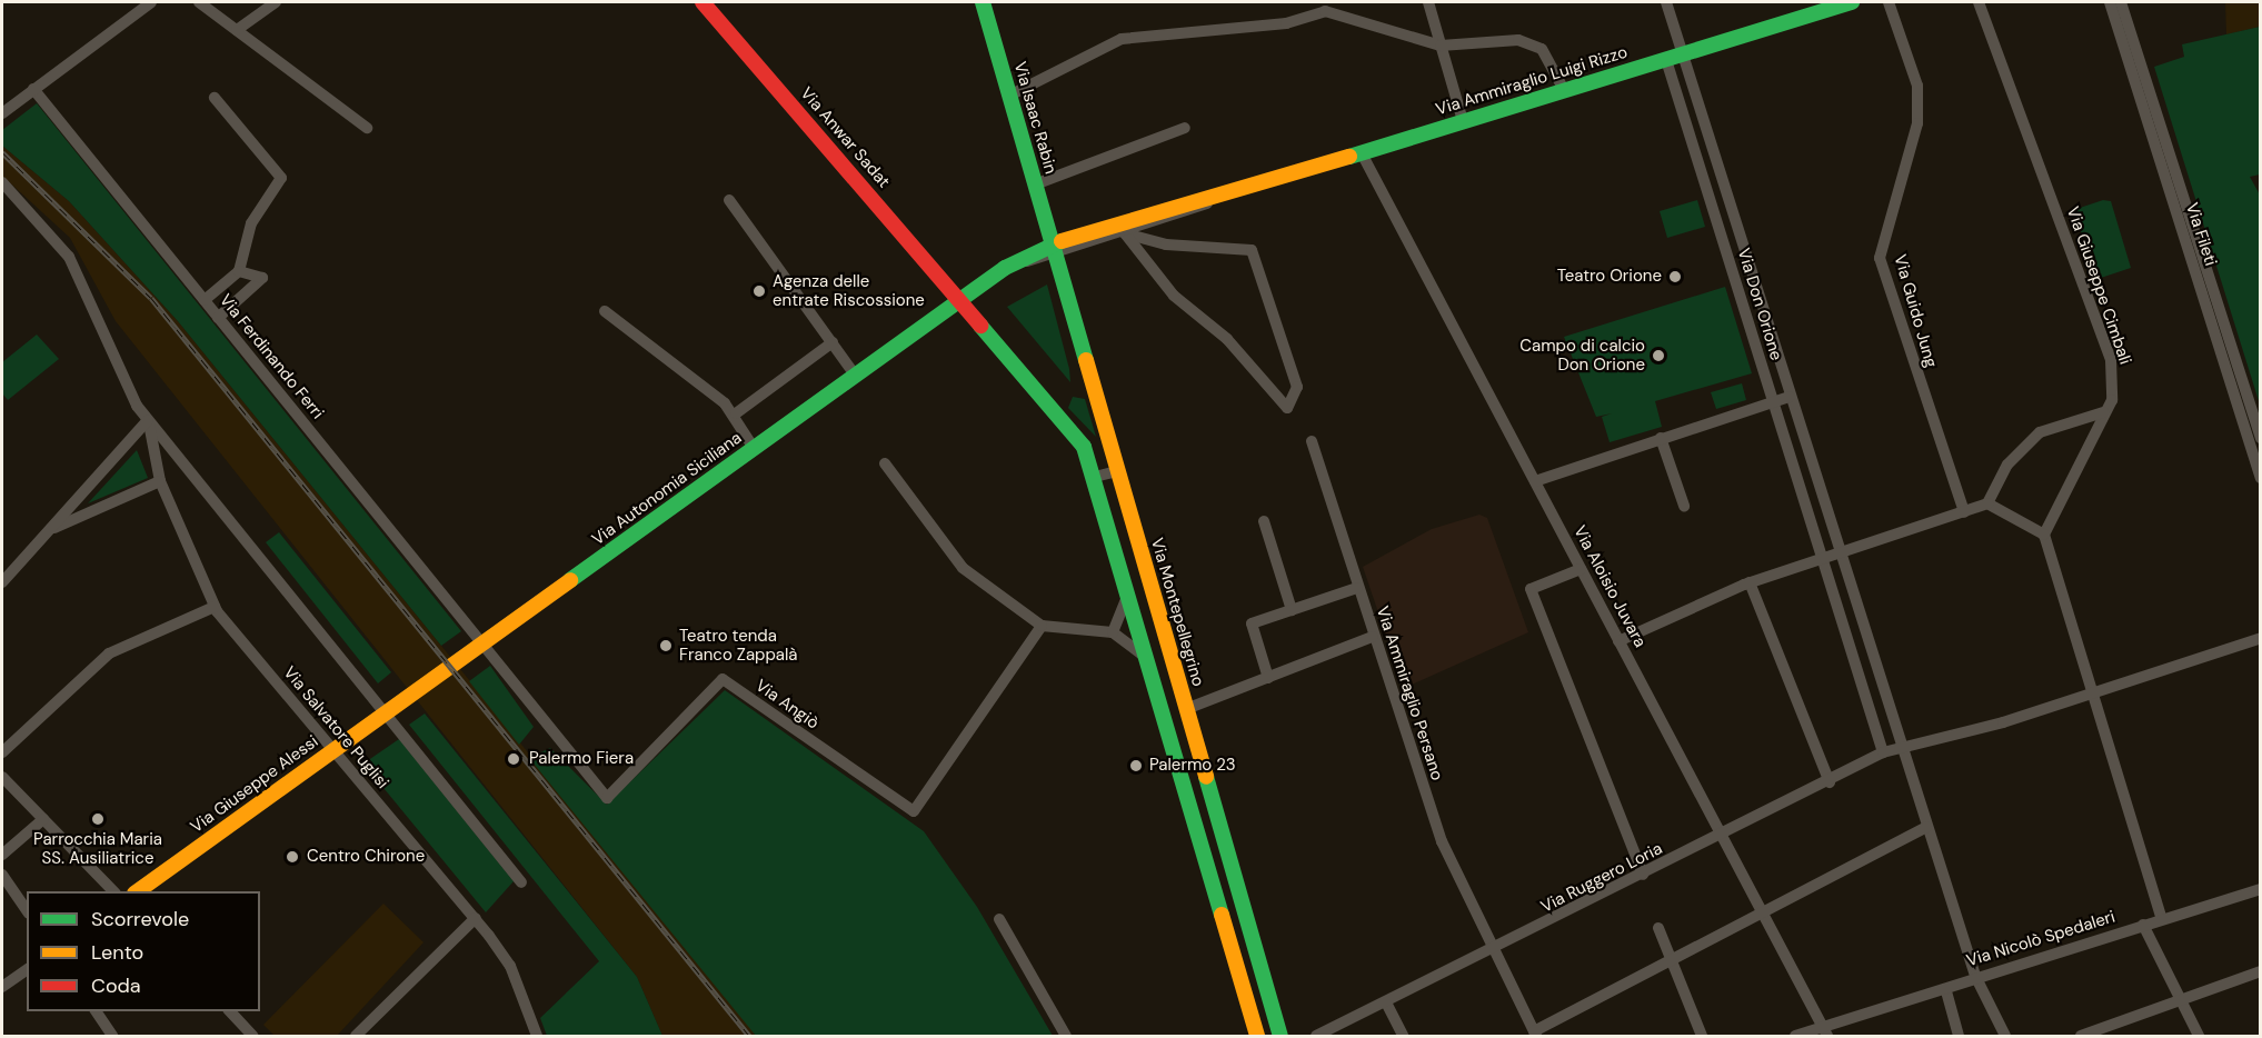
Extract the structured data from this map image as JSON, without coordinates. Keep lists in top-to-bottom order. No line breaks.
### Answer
{"streets":{"street":["Via Ammiraglio Luigi Rizzo","Via Isaac Rabin","Via Anwar Sadat","Via Fileti","Via Giuseppe Cimbali","Via Don Orione","Via Guido Jung","Via Ferdinando Ferri","Via Autonomia Siciliana","Via Aloisio Juvara","Via Montepellegrino","Via Ammiraglio Persano","Via Angiò","Via Salvatore Puglisi","Via Giuseppe Alessi","Via Ruggero Loria","Via Nicolò Spedaleri"]},"crossings":[["Via Ammiraglio Luigi Rizzo","Via Isaac Rabin"],["Via Ammiraglio Luigi Rizzo","Via Don Orione"],["Via Ammiraglio Luigi Rizzo","Via Autonomia Siciliana"],["Via Ammiraglio Luigi Rizzo","Via Aloisio Juvara"],["Via Ammiraglio Luigi Rizzo","Via Montepellegrino"],["Via Isaac Rabin","Via Autonomia Siciliana"],["Via Isaac Rabin","Via Montepellegrino"],["Via Anwar Sadat","Via Autonomia Siciliana"],["Via Don Orione","Via Ruggero Loria"],["Via Don Orione","Via Nicolò Spedaleri"],["Via Ferdinando Ferri","Via Autonomia Siciliana"],["Via Ferdinando Ferri","Via Angiò"],["Via Autonomia Siciliana","Via Montepellegrino"],["Via Autonomia Siciliana","Via Angiò"],["Via Autonomia Siciliana","Via Salvatore Puglisi"],["Via Autonomia Siciliana","Via Giuseppe Alessi"],["Via Aloisio Juvara","Via Ruggero Loria"],["Via Aloisio Juvara","Via Nicolò Spedaleri"],["Via Ammiraglio Persano","Via Ruggero Loria"],["Via Salvatore Puglisi","Via Giuseppe Alessi"]],"places":["Teatro Orione","Agenza delle entrate Riscossione","Campo di calcio Don Orione","Teatro tenda Franco Zappalà","Palermo Fiera","Palermo 23","Parrocchia Maria SS. Ausiliatrice","Centro Chirone"],"legend":["Scorrevole","Lento","Coda"]}
